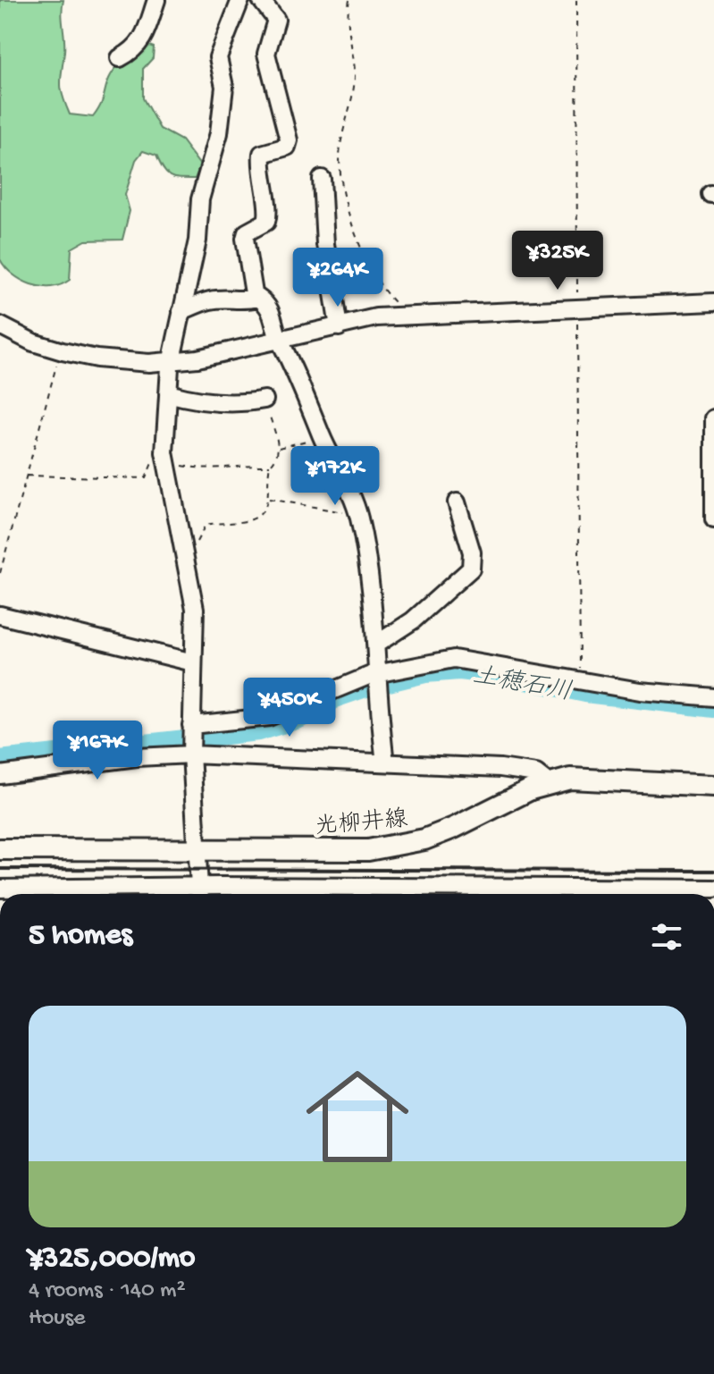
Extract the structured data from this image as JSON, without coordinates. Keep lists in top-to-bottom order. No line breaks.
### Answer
{"streets":{"main road":["光柳井線"]},"water":["土穂石川"],"page":{"price":["¥325K","¥264K","¥172K","¥450K","¥167K"],"heading":"5 homes","list":[{"name":"¥325,000/mo","note":"4 rooms · 140 m² · House"}]}}
